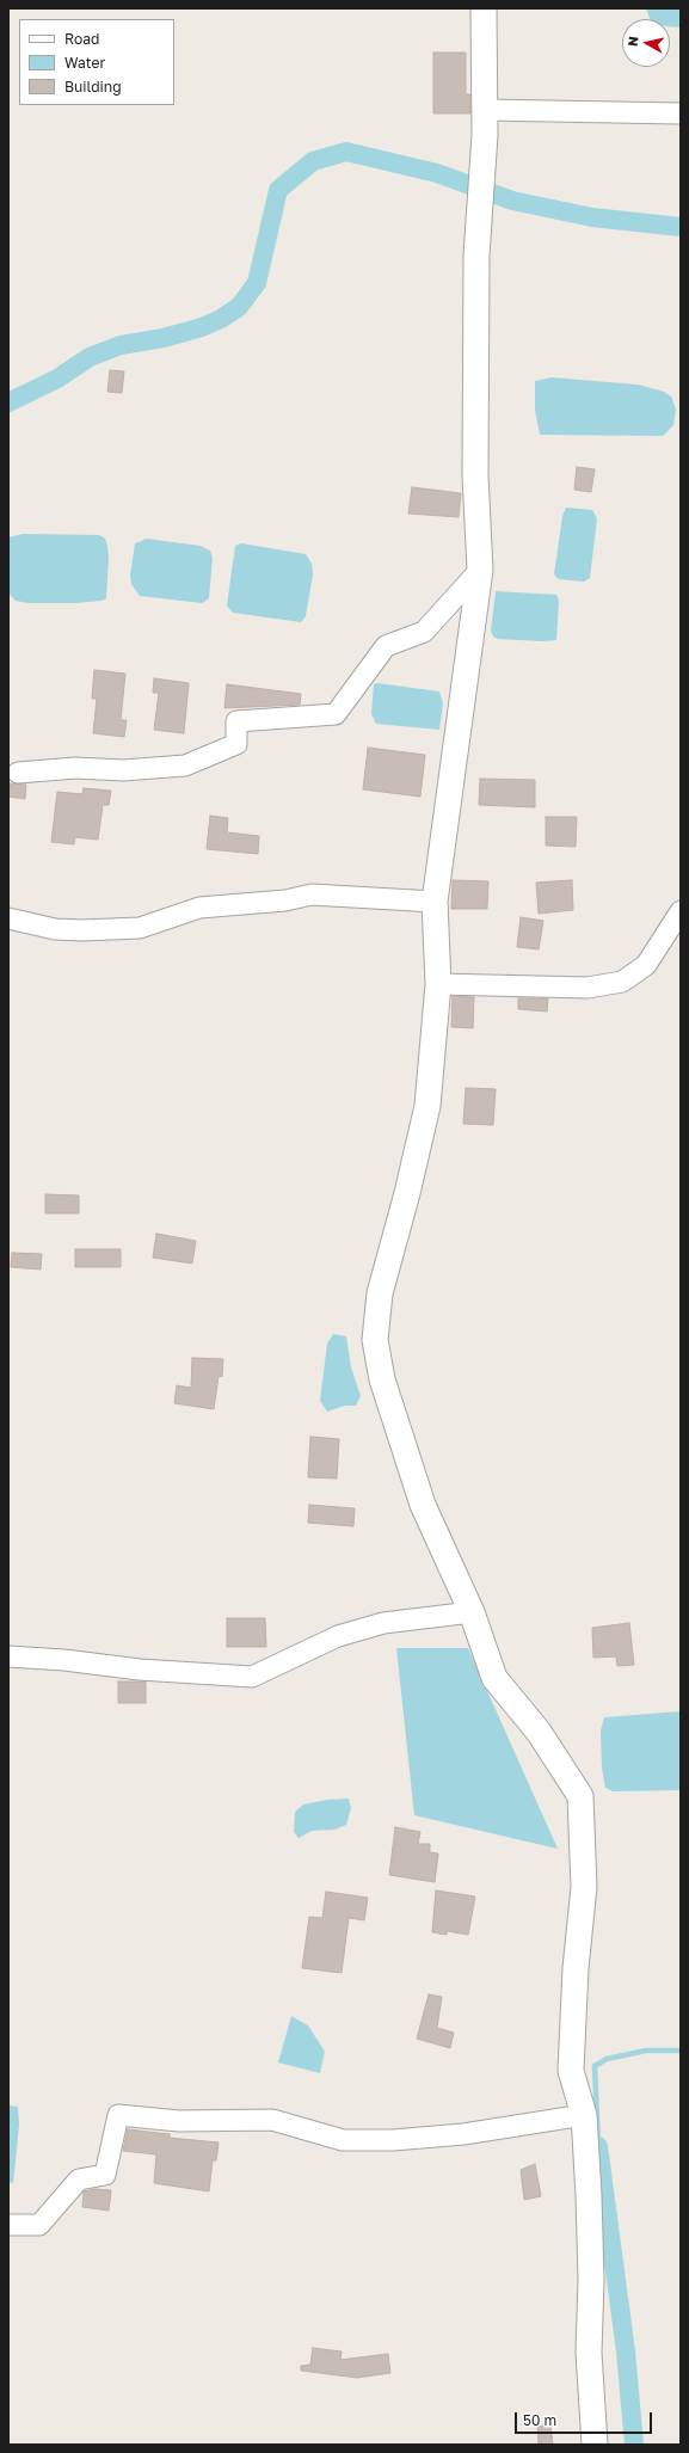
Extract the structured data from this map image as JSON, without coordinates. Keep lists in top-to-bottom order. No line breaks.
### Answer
{"legend":["Road","Water","Building"],"scale_bar":"50 m","north":"left"}
